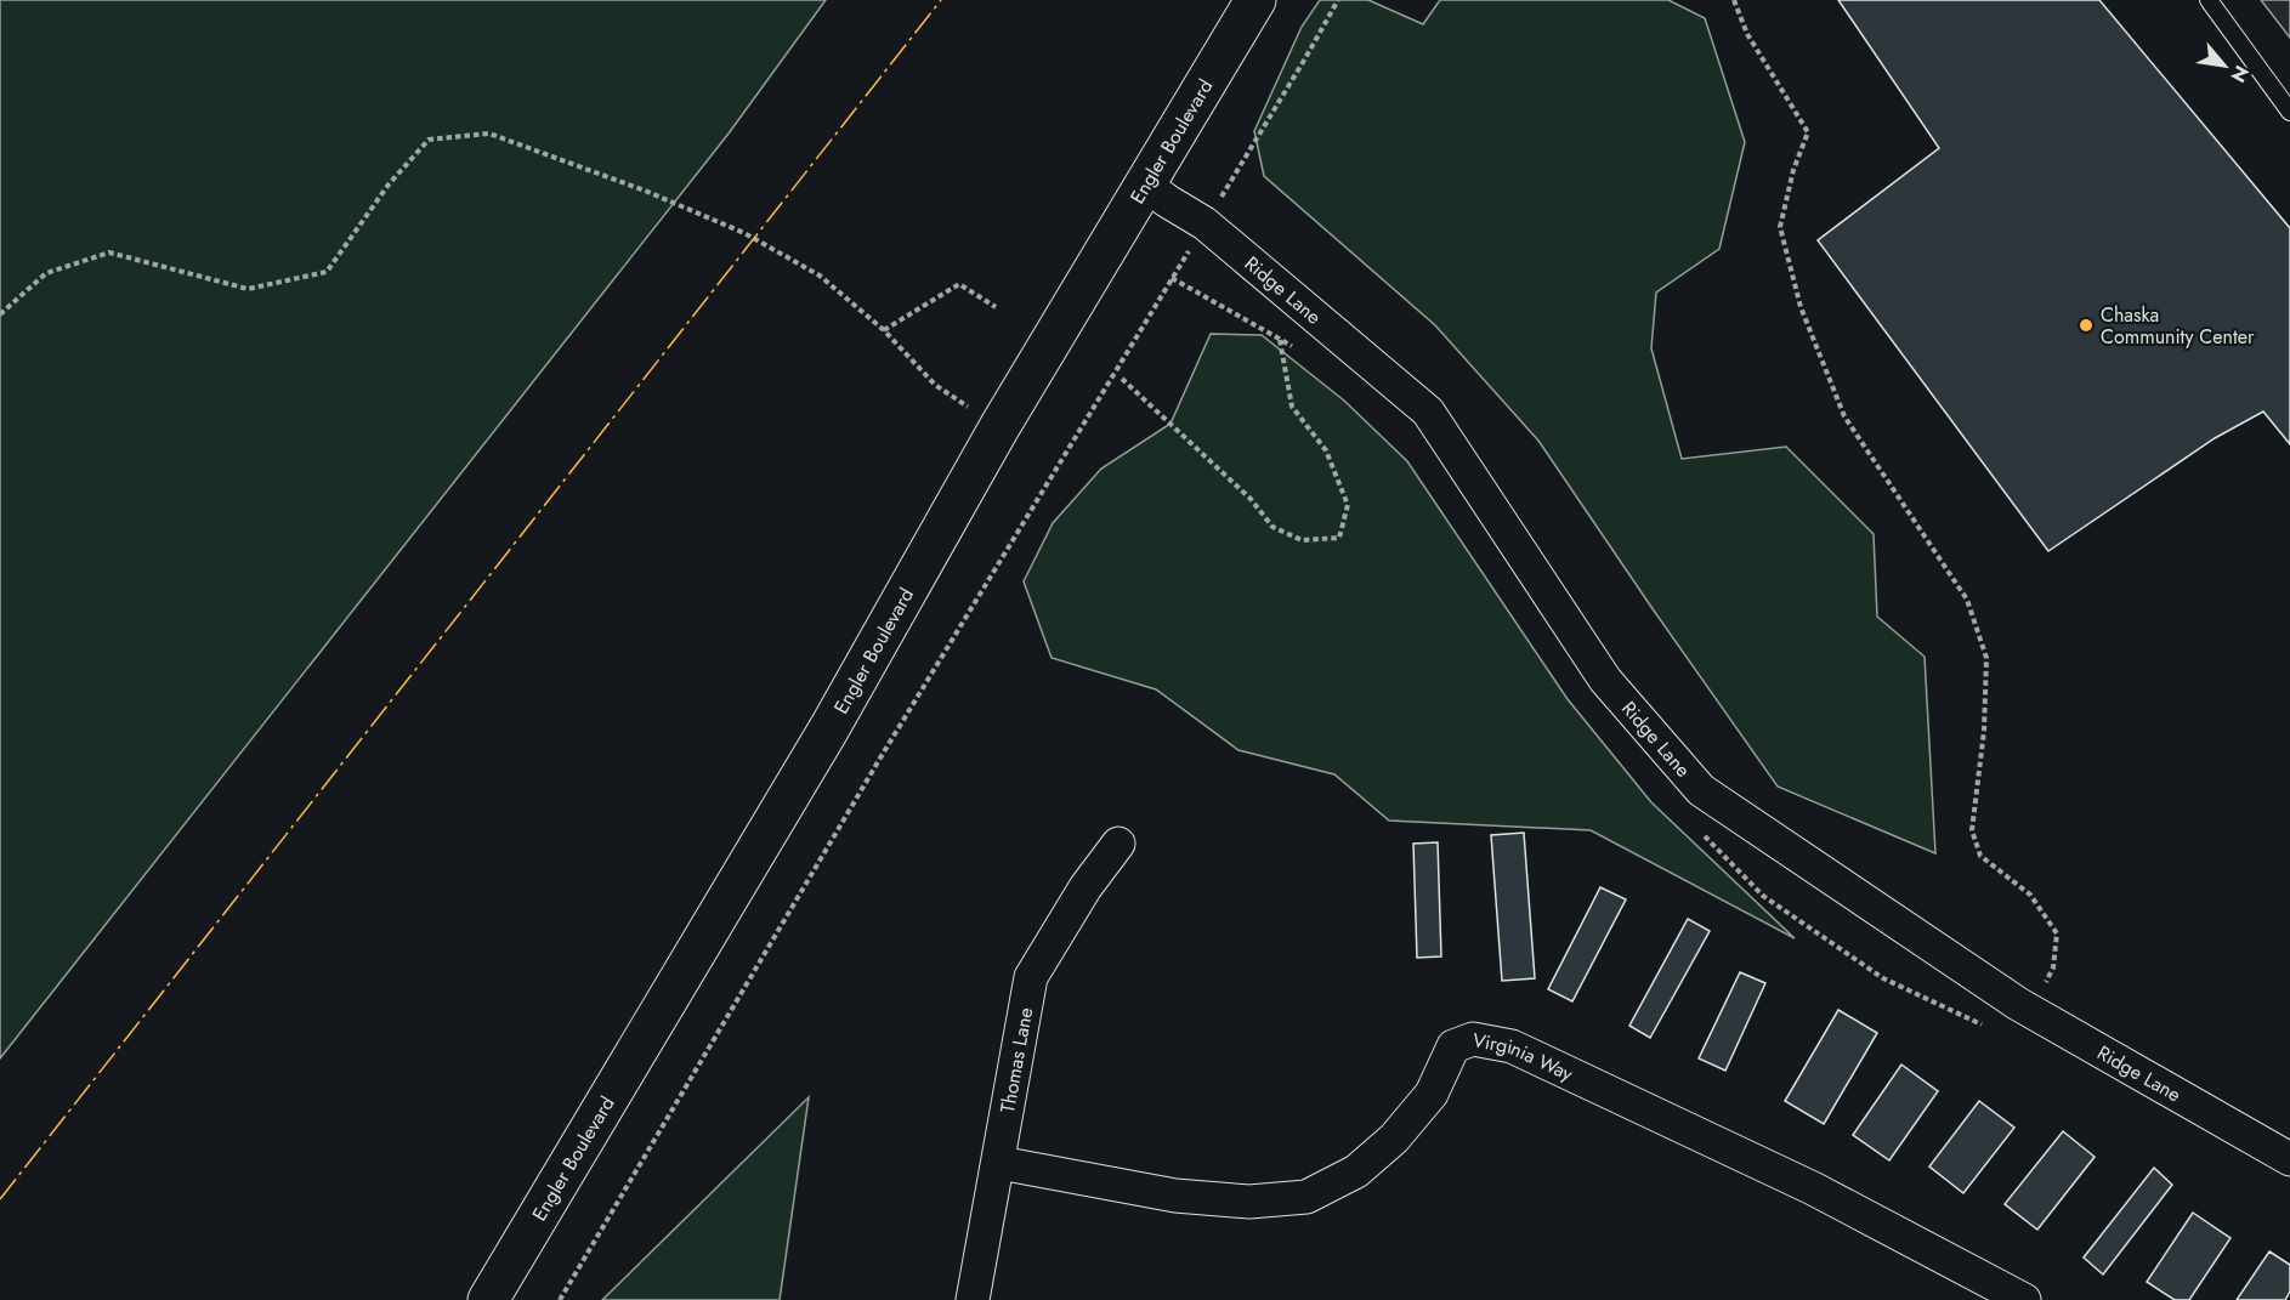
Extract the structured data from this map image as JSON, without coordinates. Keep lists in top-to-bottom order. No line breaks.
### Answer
{"streets":{"main road":["Engler Boulevard"],"street":["Ridge Lane","Thomas Lane","Virginia Way"]},"crossings":[["Engler Boulevard","Ridge Lane"],["Thomas Lane","Virginia Way"]],"places":["Chaska Community Center"],"north":"bottom right"}
